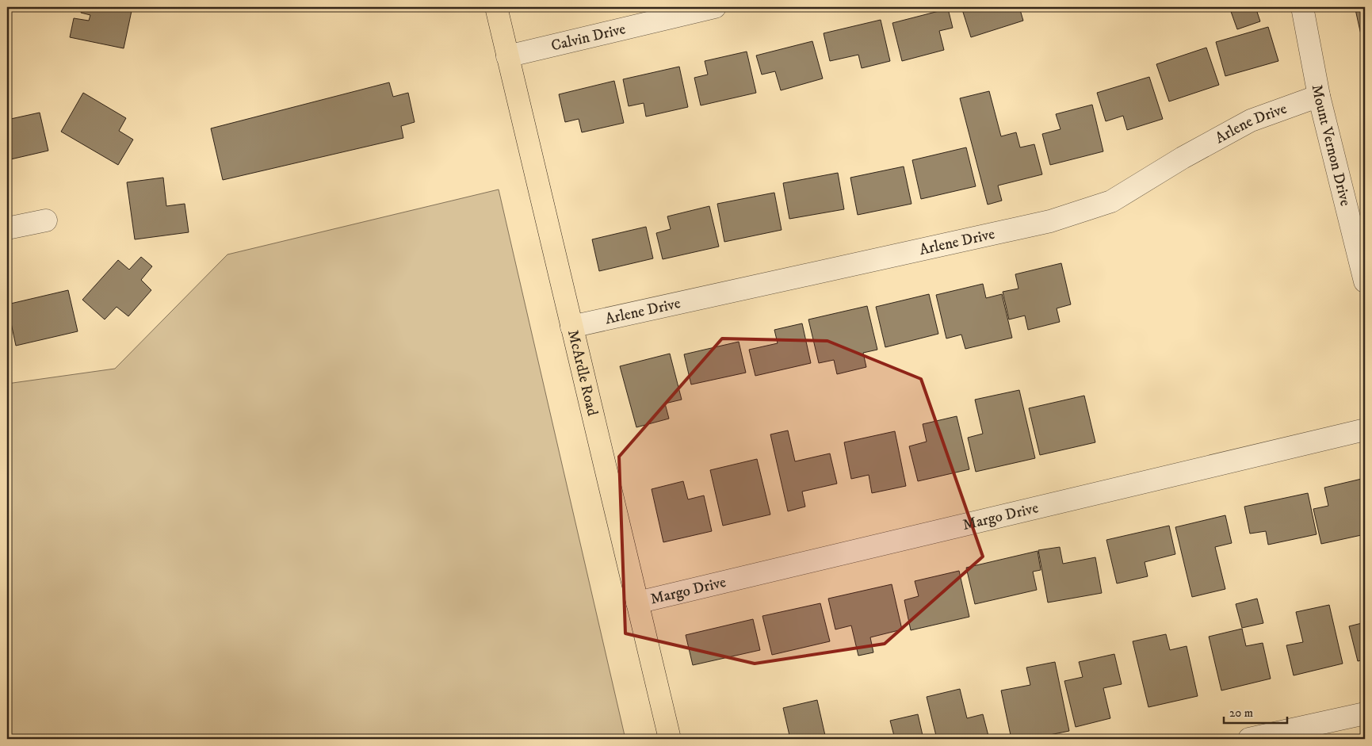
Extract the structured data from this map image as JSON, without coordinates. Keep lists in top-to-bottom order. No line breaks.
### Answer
{"streets":{"main road":["McArdle Road"],"street":["Calvin Drive","Arlene Drive","Mount Vernon Drive","Margo Drive"]},"crossings":[["Calvin Drive","McArdle Road"],["Arlene Drive","Mount Vernon Drive"],["Arlene Drive","McArdle Road"],["McArdle Road","Margo Drive"]],"scale_bar":"20 m"}
